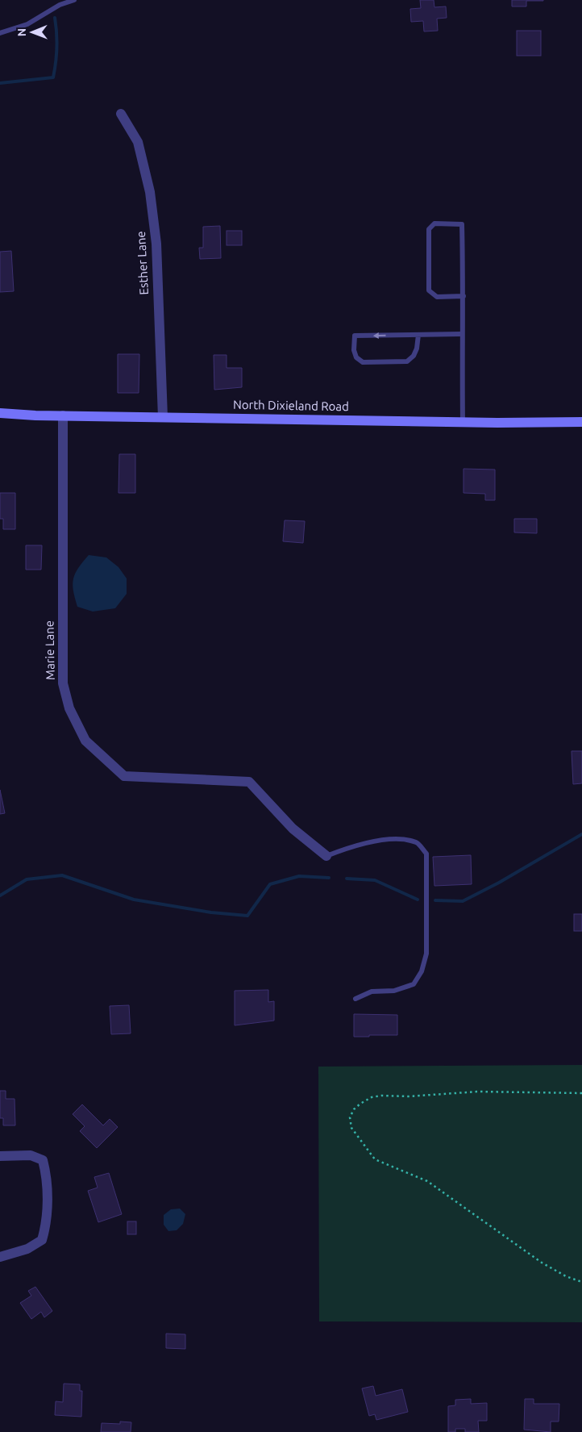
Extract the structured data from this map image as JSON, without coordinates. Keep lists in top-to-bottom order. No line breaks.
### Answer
{"streets":{"street":["Esther Lane","North Dixieland Road","Marie Lane"]},"crossings":[["Esther Lane","North Dixieland Road"],["North Dixieland Road","Marie Lane"]],"north":"left"}
